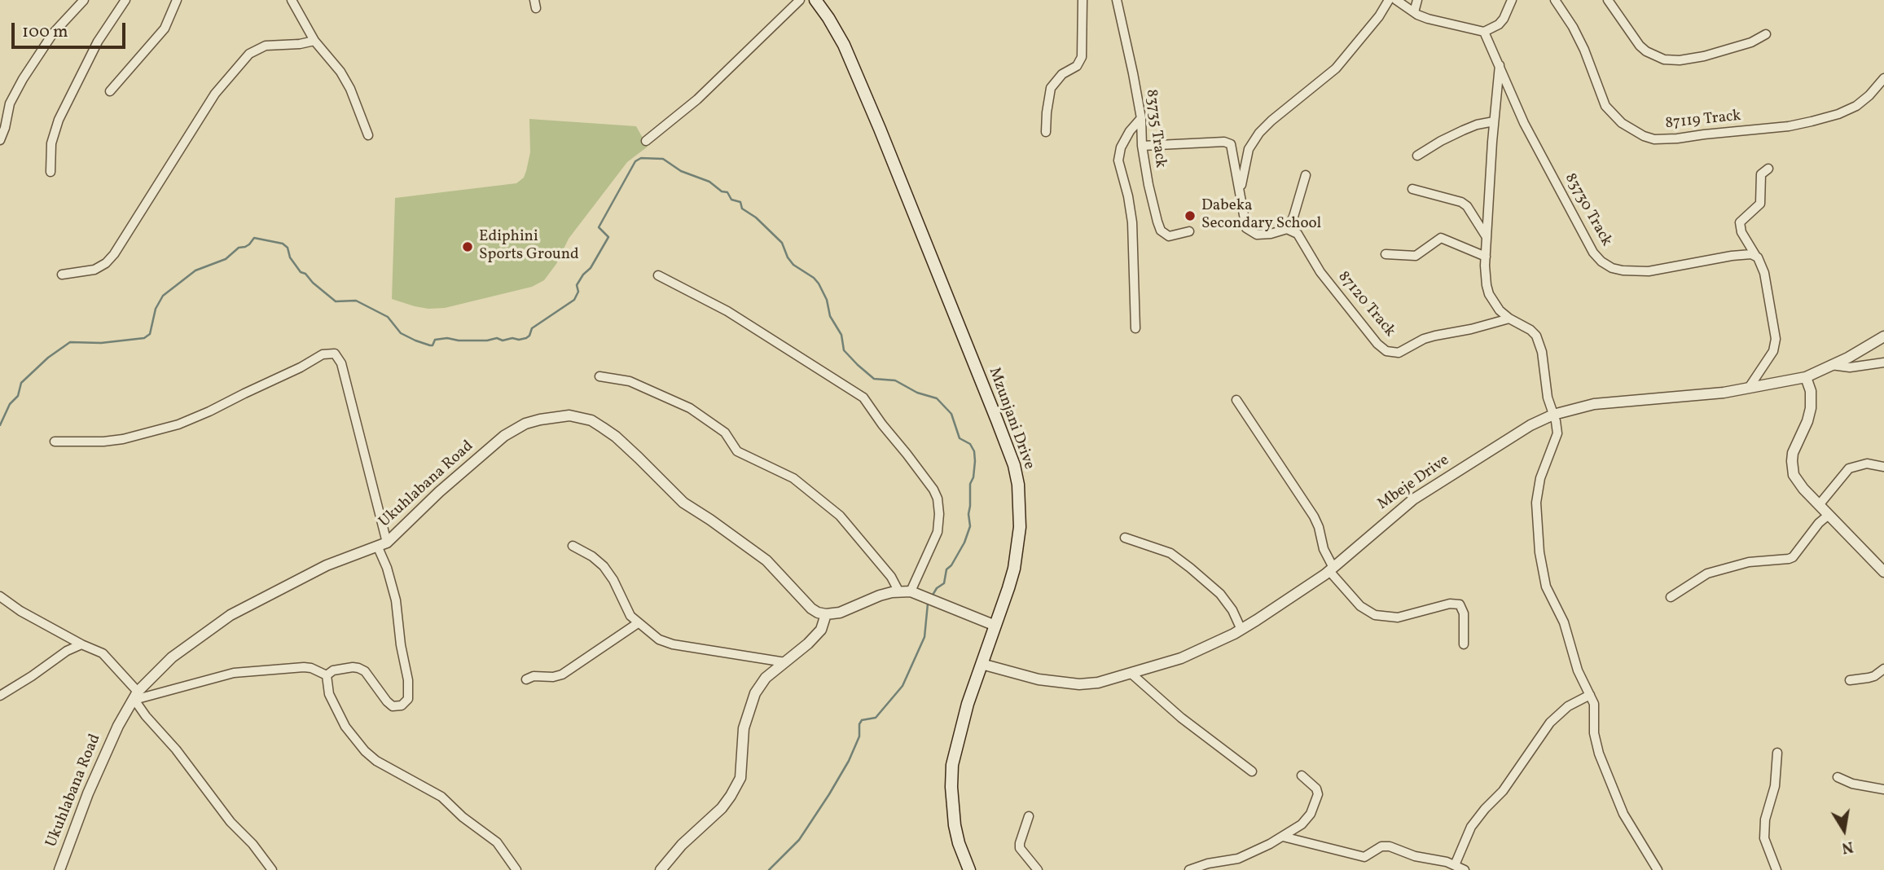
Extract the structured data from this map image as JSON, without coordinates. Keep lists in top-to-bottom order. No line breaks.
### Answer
{"streets":{"main road":["Mzunjani Drive"],"street":["87119 Track","83735 Track","83730 Track","87120 Track","Mbeje Drive","Ukuhlabana Road"]},"crossings":[["Mzunjani Drive","Mbeje Drive"]],"places":["Dabeka Secondary School","Ediphini Sports Ground"],"scale_bar":"100 m","north":"bottom"}
